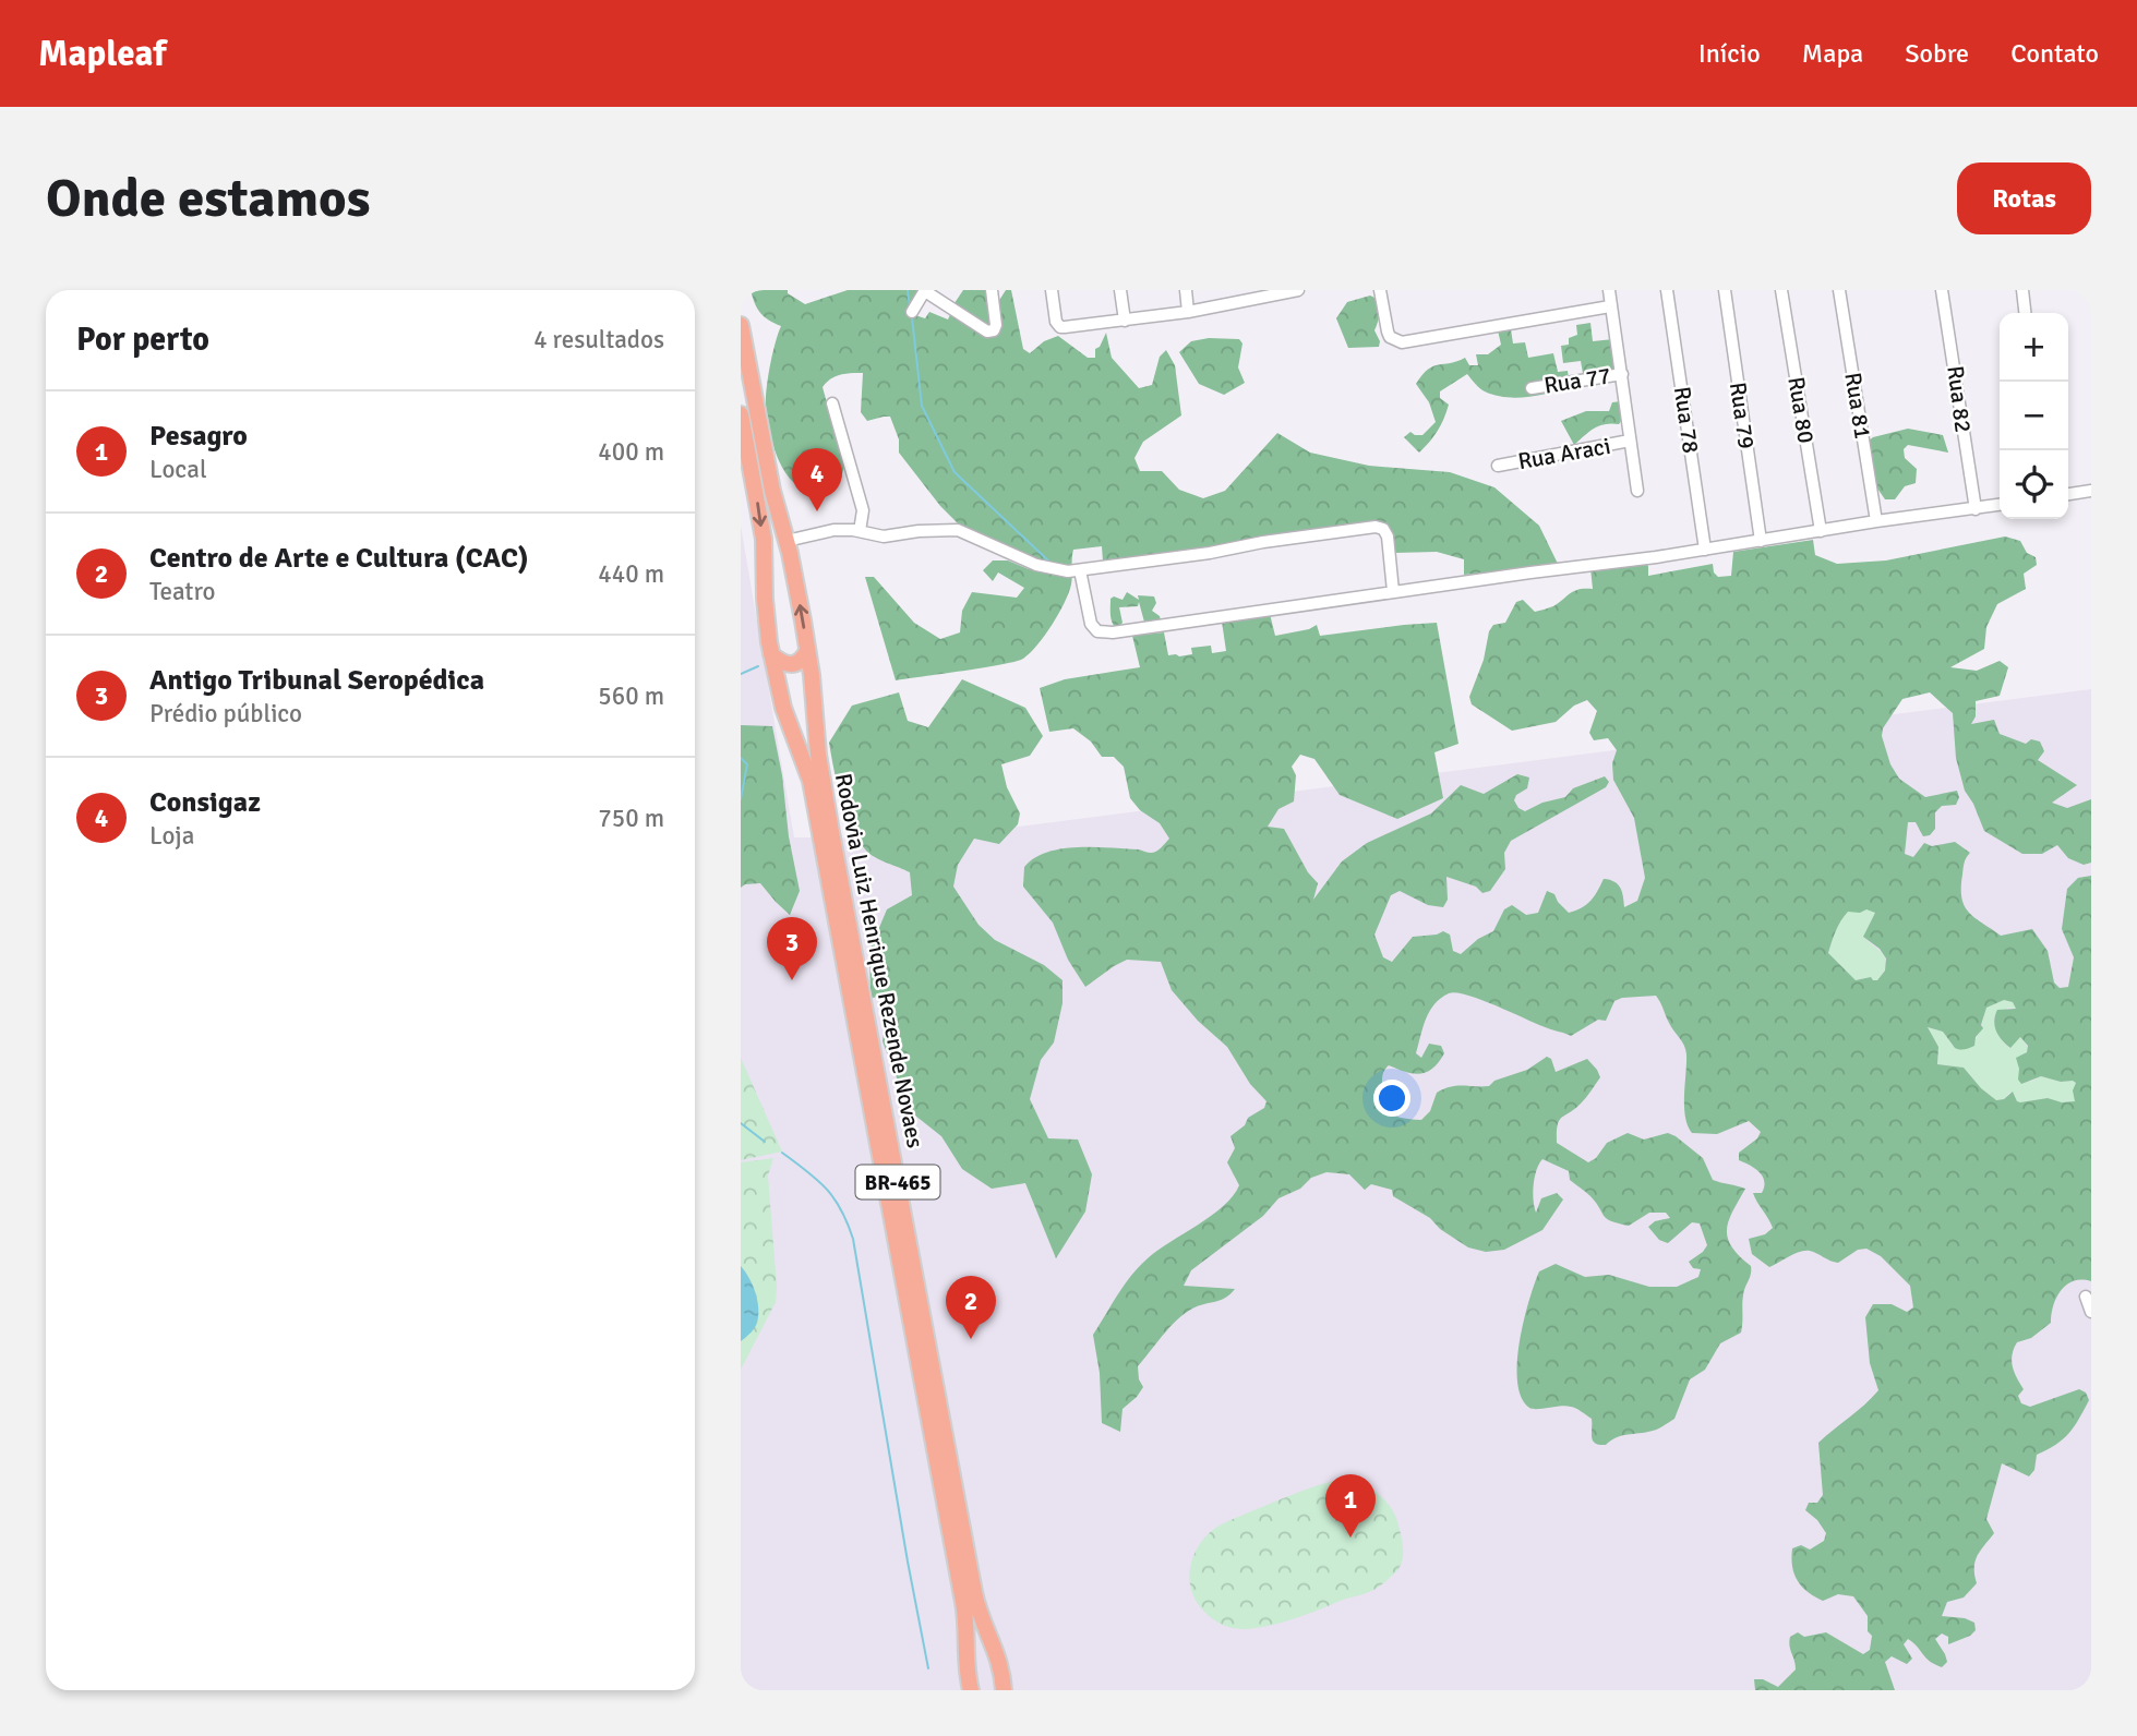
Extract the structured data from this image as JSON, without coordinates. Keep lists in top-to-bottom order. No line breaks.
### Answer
{"streets":{"highway":["Rodovia Luiz Henrique Rezende Novaes","BR-465"],"street":["Rua 77","Rua 82","Rua 81","Rua 80","Rua 79","Rua 78","Rua Araci"]},"crossings":[["Rua 77","Rua Araci"]],"page":{"header":"Mapleaf","nav":["Início","Mapa","Sobre","Contato"],"buttons":"Rotas","title":"Onde estamos","heading":["Por perto","4 resultados"],"map_buttons":["+","−"],"list":[{"mark":"1","name":"Pesagro","note":"Local","value":"400 m"},{"mark":"2","name":"Centro de Arte e Cultura (CAC)","note":"Teatro","value":"440 m"},{"mark":"3","name":"Antigo Tribunal Seropédica","note":"Prédio público","value":"560 m"},{"mark":"4","name":"Consigaz","note":"Loja","value":"750 m"}],"pins":["4","3","2","1"]}}
